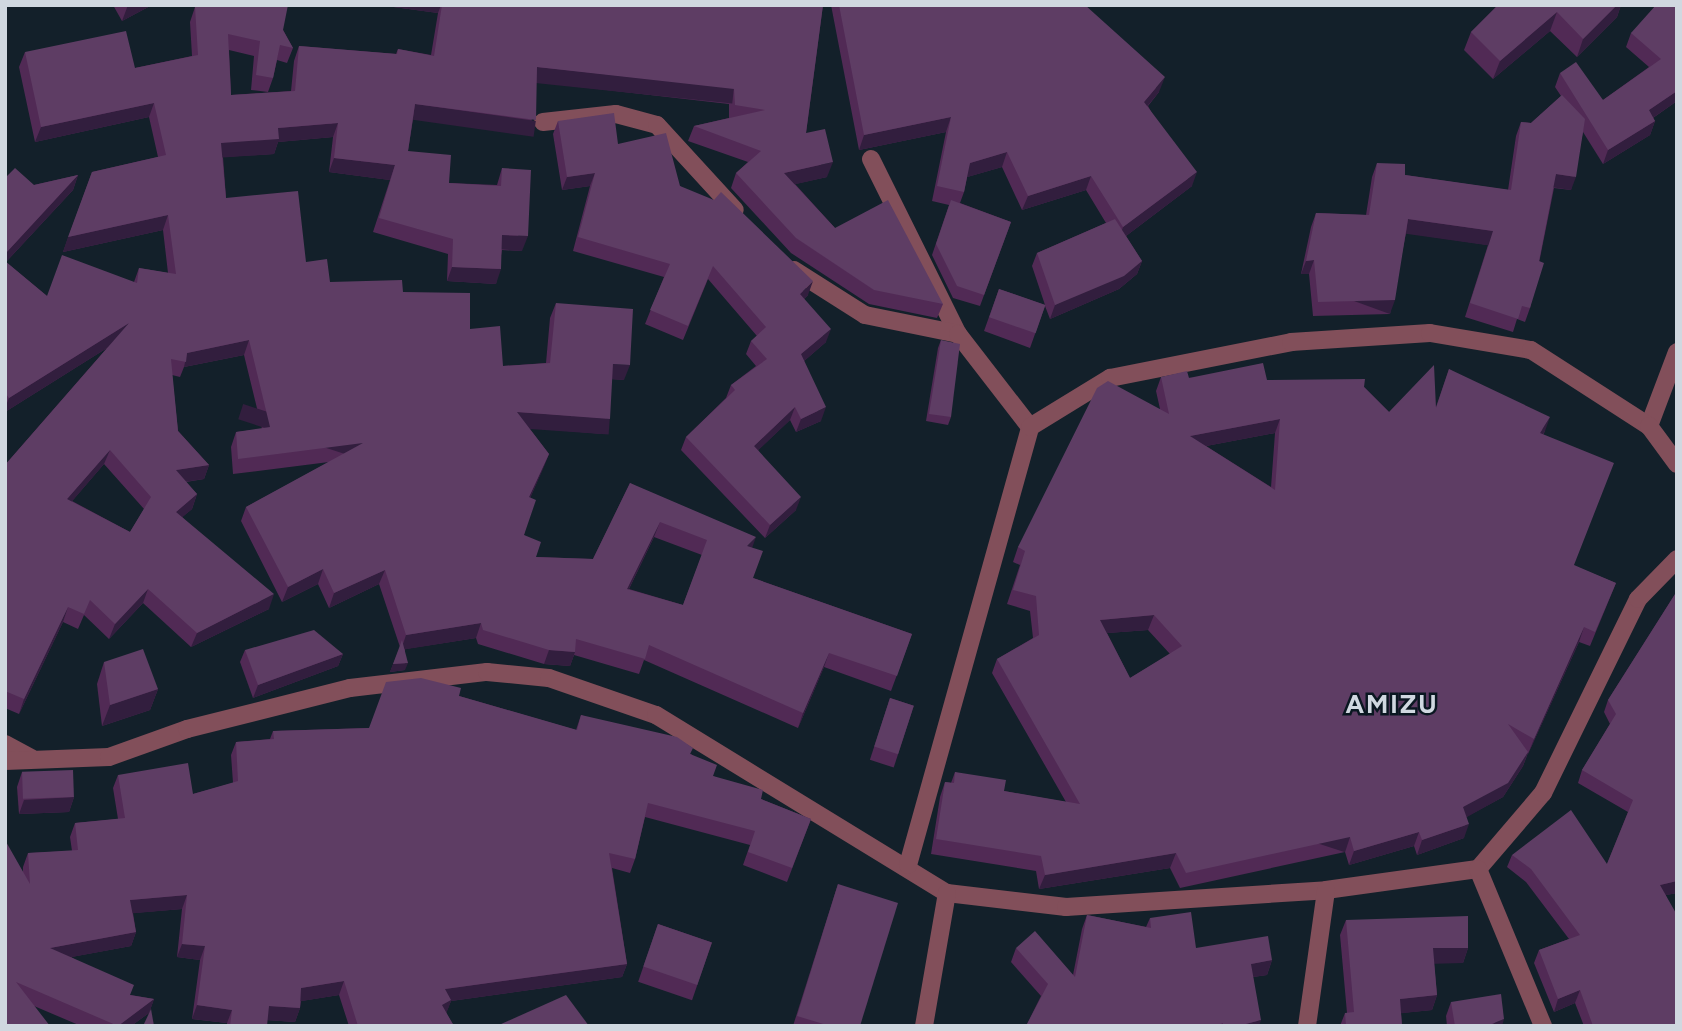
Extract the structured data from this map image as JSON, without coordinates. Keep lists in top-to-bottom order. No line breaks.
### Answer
{"districts":["AMIZU"]}
